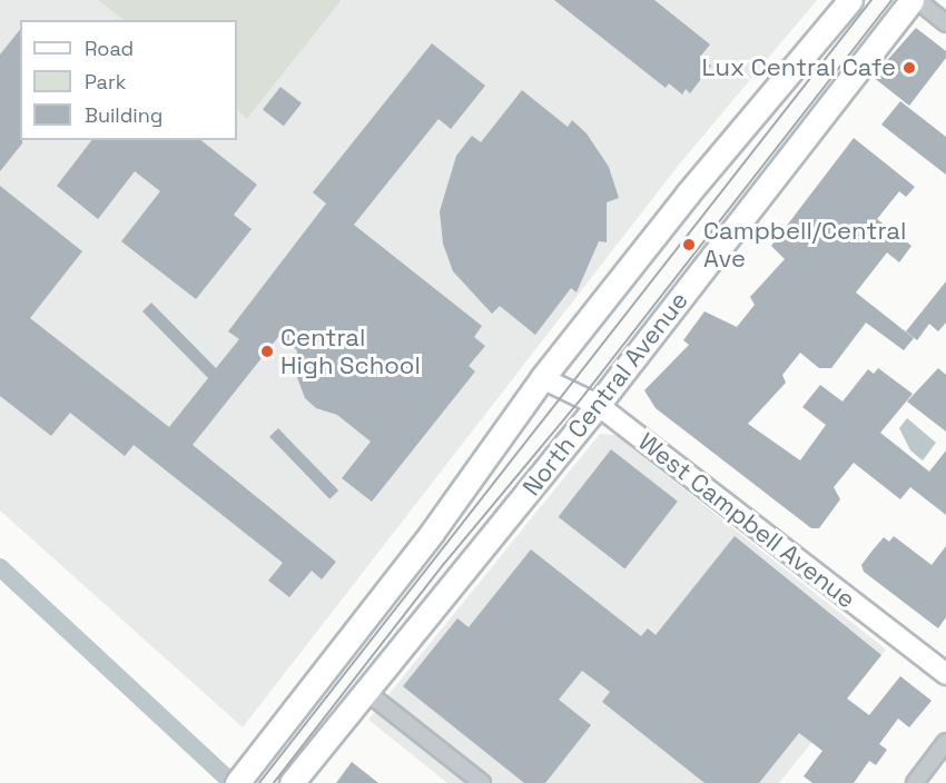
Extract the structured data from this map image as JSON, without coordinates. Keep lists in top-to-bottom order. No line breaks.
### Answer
{"streets":{"main road":["North Central Avenue"],"street":["West Campbell Avenue"]},"crossings":[["North Central Avenue","West Campbell Avenue"]],"places":["Lux Central Cafe","Campbell/Central Ave","Central High School"],"legend":["Road","Park","Building"]}
